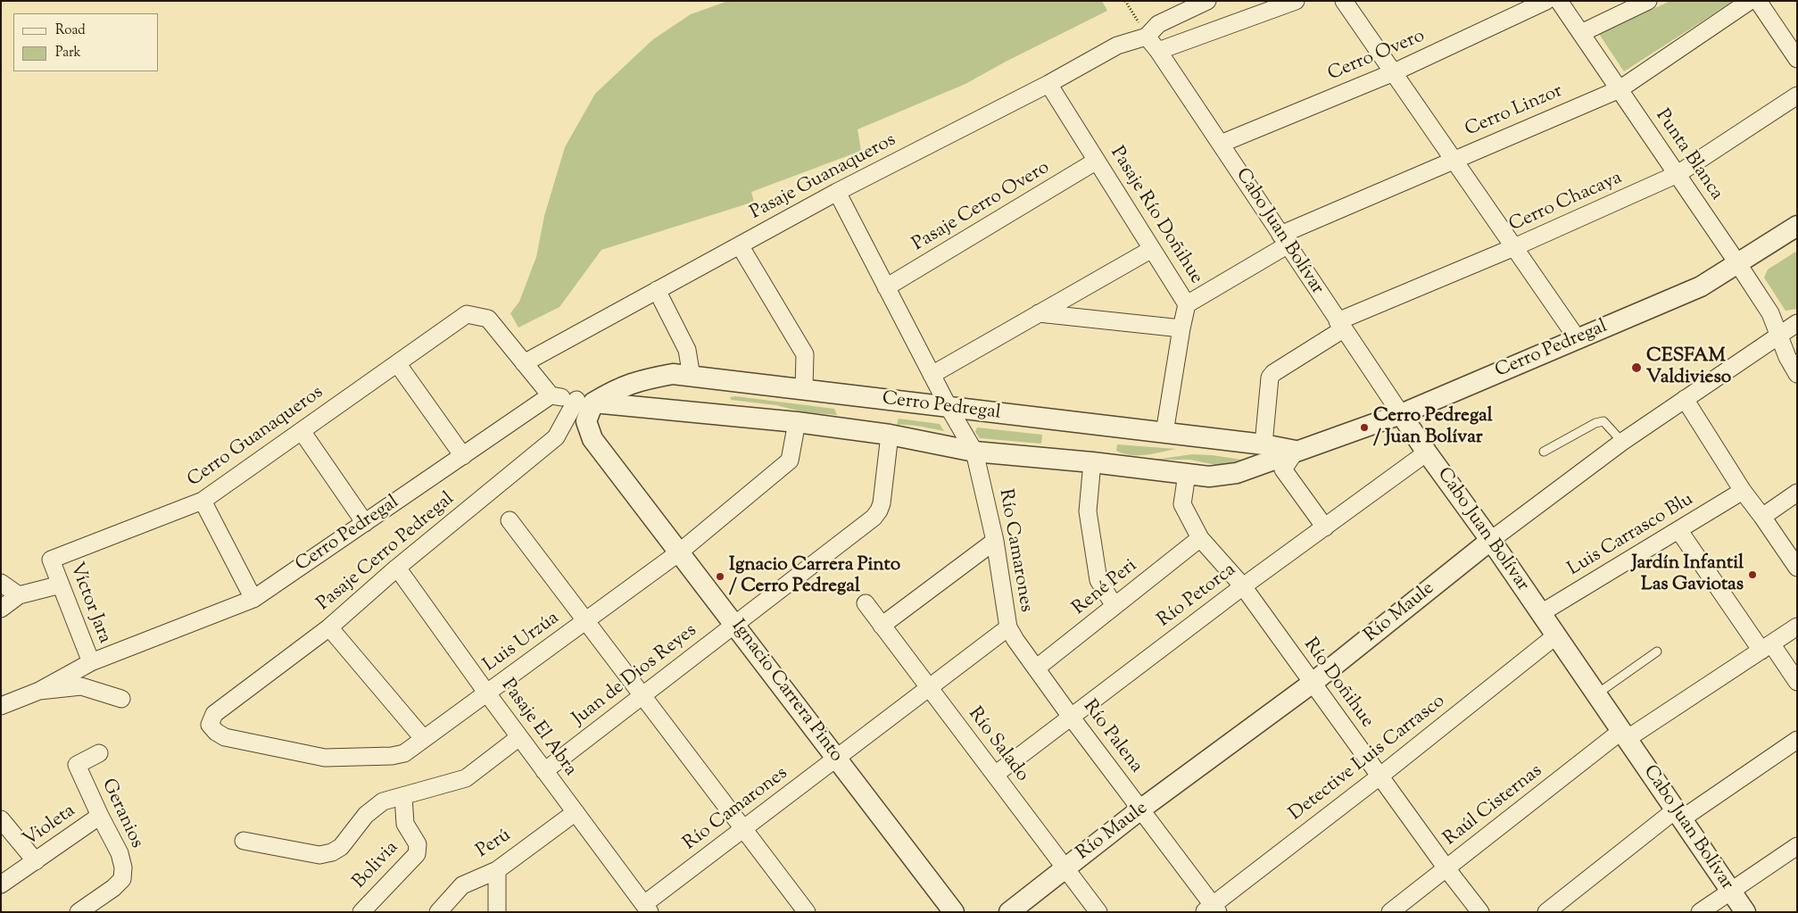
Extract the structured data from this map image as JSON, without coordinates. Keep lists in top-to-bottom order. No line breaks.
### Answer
{"streets":{"street":["Cerro Overo","Cerro Linzor","Punta Blanca","Pasaje Guanaqueros","Cerro Chacaya","Pasaje Cerro Overo","Pasaje Río Doñihue","Cabo Juan Bolívar","Cerro Pedregal","Cerro Guanaqueros","Luis Carrasco Blu","Río Camarones","Pasaje Cerro Pedregal","René Peri","Río Petorca","Víctor Jara","Río Maule","Luis Urzúa","Juan de Dios Reyes","Río Doñihue","Ignacio Carrera Pinto","Pasaje El Abra","Río Palena","Río Salado","Detective Luis Carrasco","Raúl Cisternas","Geranios","Violeta","Perú","Bolivia"]},"crossings":[["Cerro Overo","Cabo Juan Bolívar"],["Cerro Linzor","Punta Blanca"],["Cerro Linzor","Pasaje Río Doñihue"],["Cerro Linzor","Cabo Juan Bolívar"],["Punta Blanca","Cerro Chacaya"],["Punta Blanca","Cerro Pedregal"],["Punta Blanca","Río Maule"],["Pasaje Guanaqueros","Pasaje Río Doñihue"],["Pasaje Guanaqueros","Cabo Juan Bolívar"],["Pasaje Guanaqueros","Cerro Guanaqueros"],["Pasaje Guanaqueros","Río Camarones"],["Cerro Chacaya","Cabo Juan Bolívar"],["Cerro Chacaya","Cerro Pedregal"],["Pasaje Cerro Overo","Pasaje Río Doñihue"],["Pasaje Cerro Overo","Río Camarones"],["Pasaje Río Doñihue","Cerro Pedregal"],["Cabo Juan Bolívar","Cerro Pedregal"],["Cabo Juan Bolívar","Luis Carrasco Blu"],["Cabo Juan Bolívar","Río Petorca"],["Cabo Juan Bolívar","Río Maule"],["Cabo Juan Bolívar","Detective Luis Carrasco"],["Cabo Juan Bolívar","Raúl Cisternas"],["Cerro Pedregal","Río Camarones"],["Cerro Pedregal","Pasaje Cerro Pedregal"],["Cerro Pedregal","Víctor Jara"],["Cerro Pedregal","Luis Urzúa"],["Cerro Pedregal","Juan de Dios Reyes"],["Cerro Pedregal","Río Doñihue"],["Cerro Pedregal","Ignacio Carrera Pinto"],["Cerro Guanaqueros","Víctor Jara"],["Río Camarones","Ignacio Carrera Pinto"],["Río Camarones","Pasaje El Abra"],["Río Camarones","Río Palena"],["Río Camarones","Río Salado"],["Pasaje Cerro Pedregal","Luis Urzúa"],["Pasaje Cerro Pedregal","Ignacio Carrera Pinto"],["Pasaje Cerro Pedregal","Pasaje El Abra"],["René Peri","Río Doñihue"],["René Peri","Río Palena"],["Río Petorca","Río Doñihue"],["Río Petorca","Río Palena"],["Río Petorca","Río Salado"],["Río Maule","Río Doñihue"],["Río Maule","Río Palena"],["Río Maule","Río Salado"],["Luis Urzúa","Ignacio Carrera Pinto"],["Luis Urzúa","Pasaje El Abra"],["Juan de Dios Reyes","Ignacio Carrera Pinto"],["Juan de Dios Reyes","Pasaje El Abra"],["Río Doñihue","Detective Luis Carrasco"],["Río Doñihue","Raúl Cisternas"],["Pasaje El Abra","Perú"],["Río Palena","Detective Luis Carrasco"],["Geranios","Violeta"]],"places":["CESFAM Valdivieso","Cerro Pedregal / Juan Bolívar","Jardín Infantil Las Gaviotas","Ignacio Carrera Pinto / Cerro Pedregal"],"legend":["Road","Park"]}
